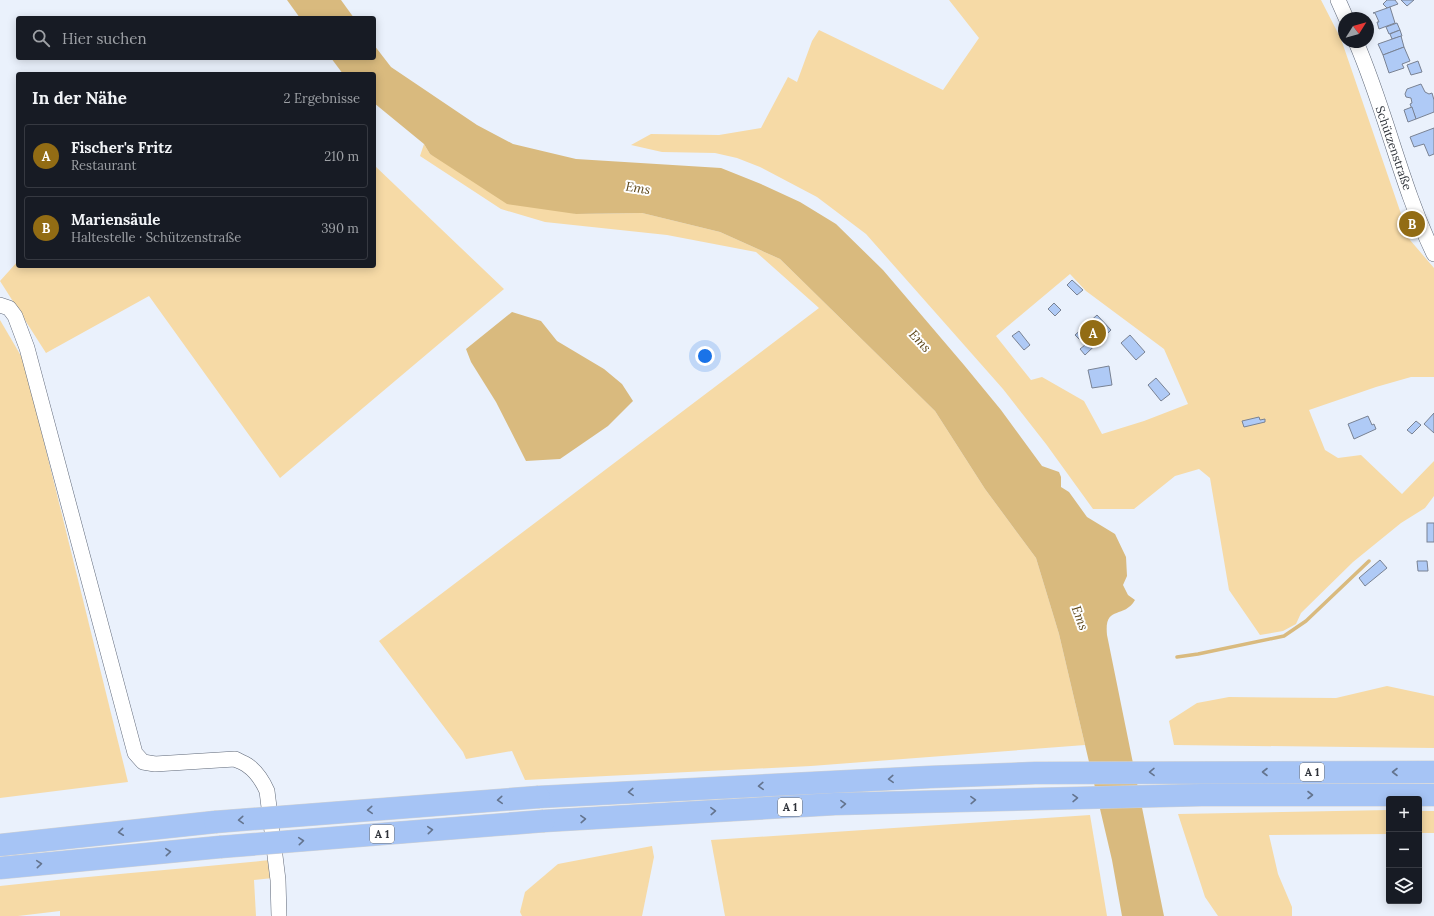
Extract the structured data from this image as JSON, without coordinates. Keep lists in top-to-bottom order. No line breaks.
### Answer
{"streets":{"highway":["A 1"],"street":["Schützenstraße"]},"water":["Ems"],"north":"top right","page":{"search":"Hier suchen","heading":["In der Nähe","2 Ergebnisse"],"list":[{"mark":"A","name":"Fischer's Fritz","note":"Restaurant","value":"210 m"},{"mark":"B","name":"Mariensäule","note":"Haltestelle · Schützenstraße","value":"390 m"}],"pins":["B","A"],"map_buttons":["+","−"]}}
